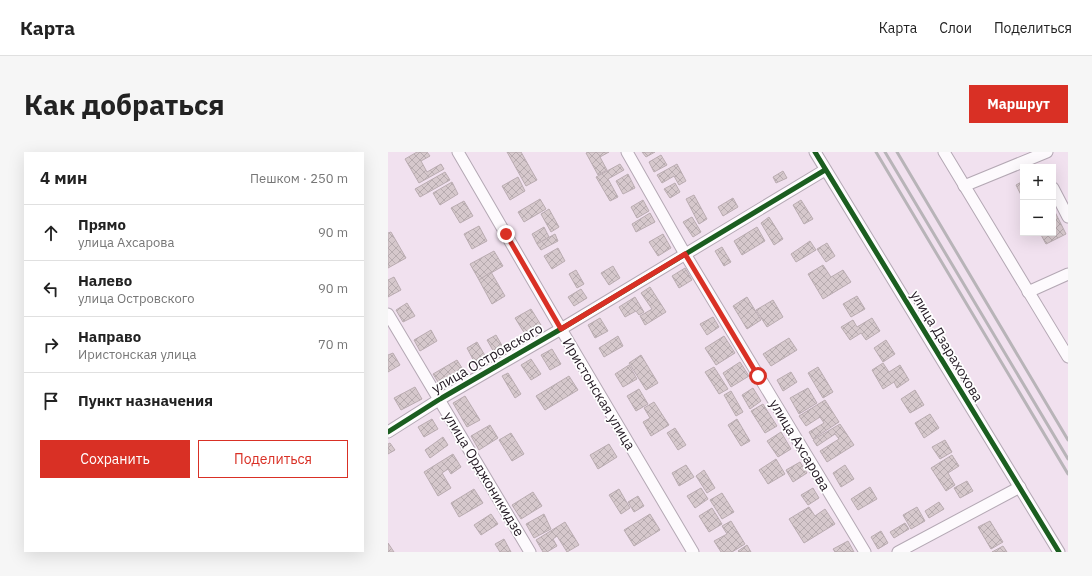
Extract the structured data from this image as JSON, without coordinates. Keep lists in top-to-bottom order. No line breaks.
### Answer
{"streets":{"street":["улица Дзарахохова","улица Островского","Иристонская улица","улица Ахсарова","улица Орджоникидзе"]},"crossings":[["улица Дзарахохова","улица Островского"],["улица Островского","Иристонская улица"],["улица Островского","улица Ахсарова"],["улица Островского","улица Орджоникидзе"]],"page":{"header":"Карта","nav":["Карта","Слои","Поделиться"],"buttons":["Маршрут",["Сохранить","Поделиться"]],"title":"Как добраться","heading":["4 мин","Пешком · 250 m"],"map_buttons":["+","−"],"list":[["Прямо","улица Ахсарова","90 m"],["Налево","улица Островского","90 m"],["Направо","Иристонская улица","70 m"],"Пункт назначения"]}}
